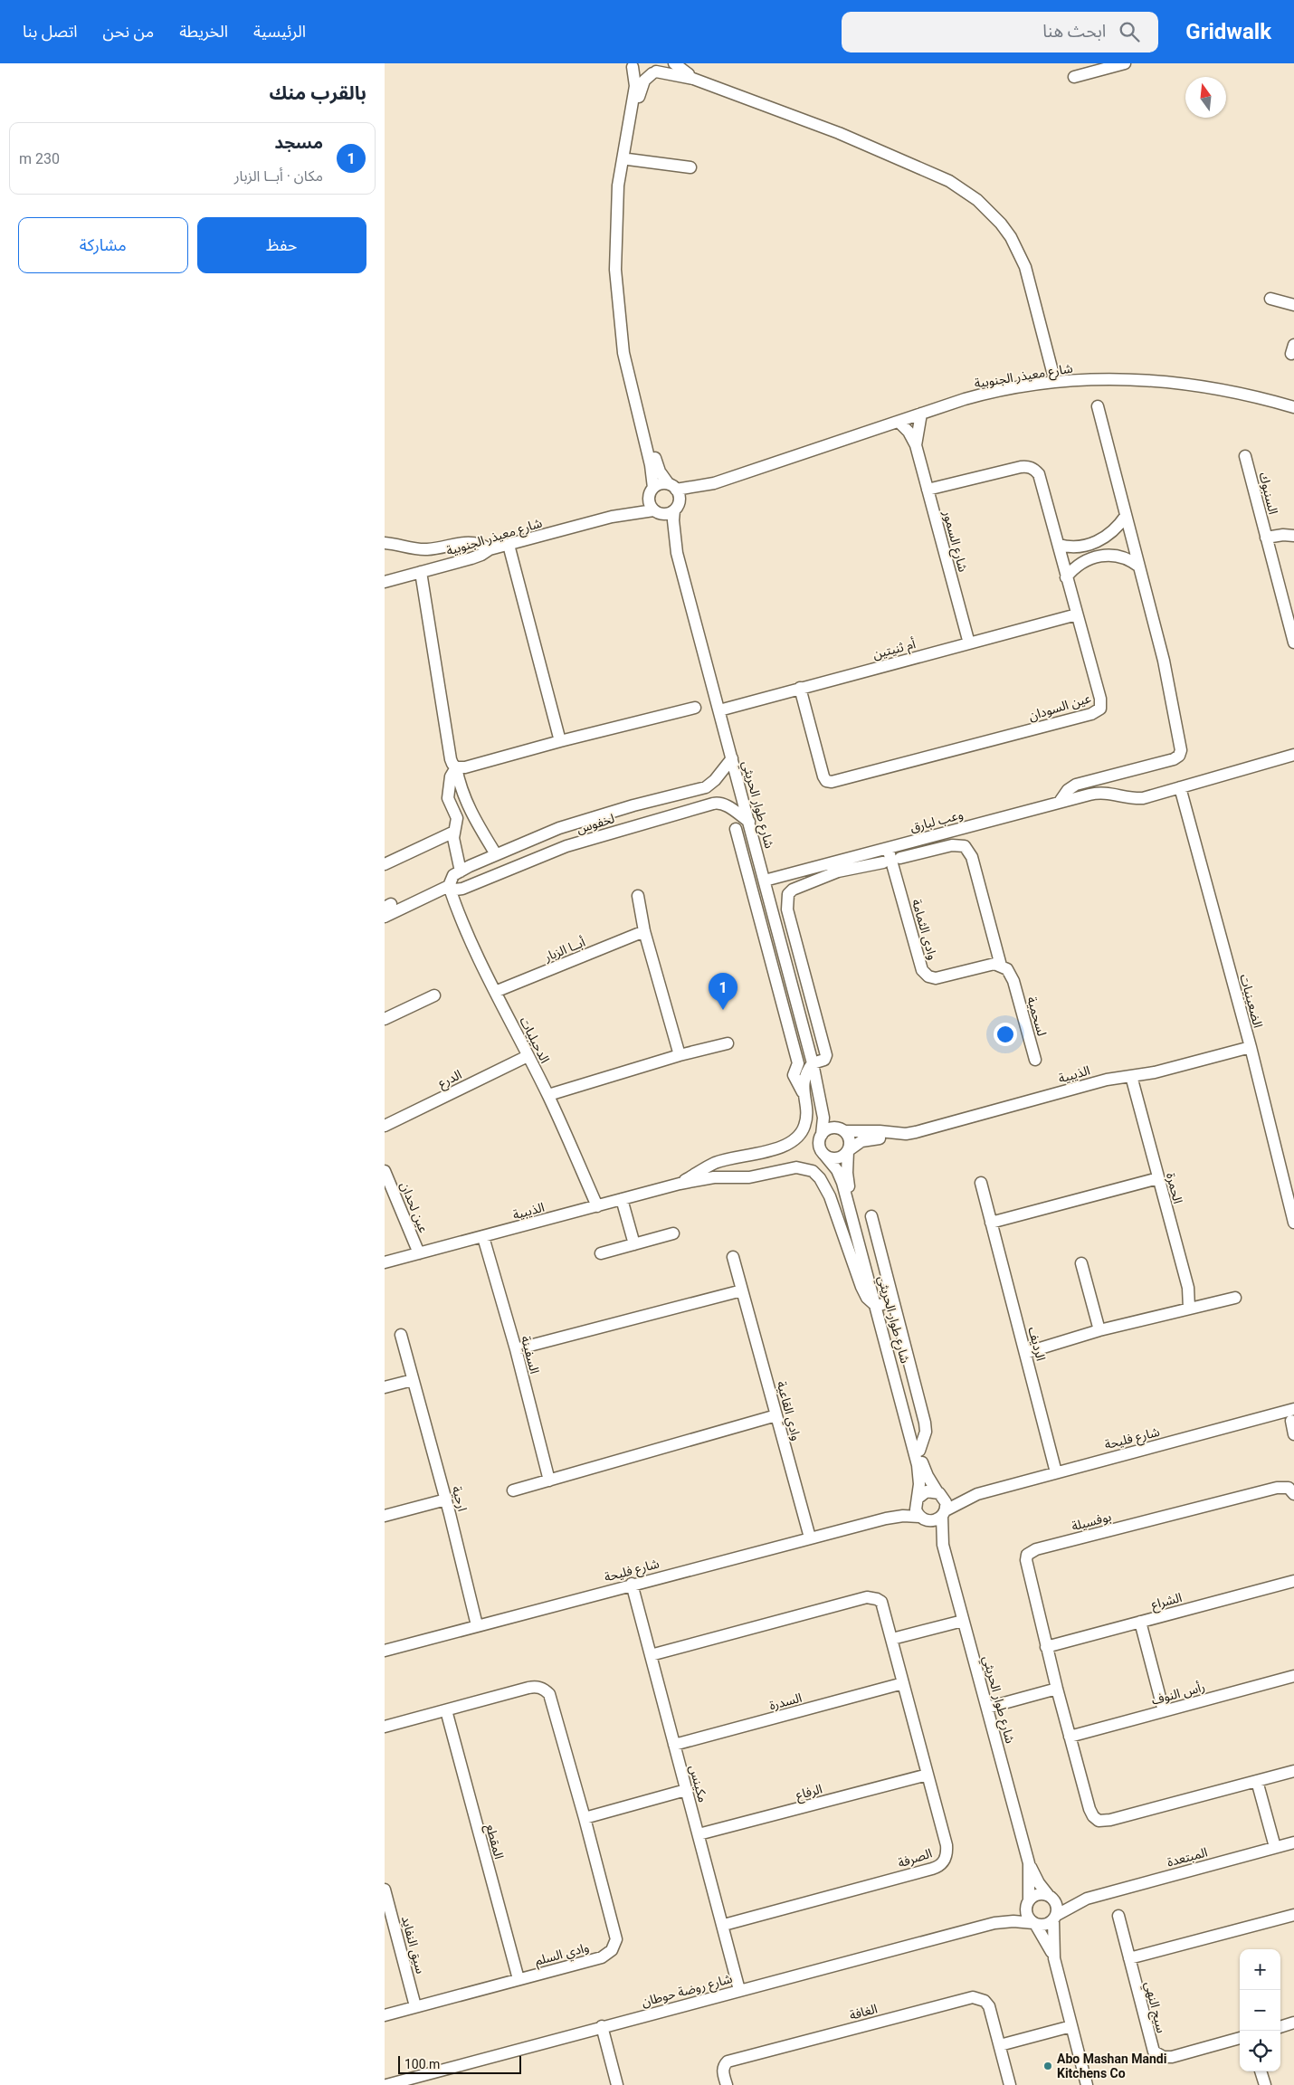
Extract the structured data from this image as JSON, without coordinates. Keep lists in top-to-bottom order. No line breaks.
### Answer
{"streets":{"street":["شارع معيذر الجنوبية","السنبوك","شارع السمور","أم ثنيتين","عين السودان","شارع طوار الحريثي","وعب لبارق","لخفوس","وادى الثمامة","أبــا الزبار","الضعينيات","لسحمية","الدحيليات","الذيبية","الدرع","الحمرة","عين لحدان","الرديف","السفينة","وادي القاعية","شارع فليحة","ارحية","بوفسيلة","الشراع","رأس النوف","السدرة","مكينس","الرفاع","المقطع","المبتعدة","الصرفة","سيق النفايد","وادي السلم","شارع روضة حوطان","سيج النهي","الغافة"]},"crossings":[["شارع معيذر الجنوبية","شارع السمور"],["شارع معيذر الجنوبية","شارع طوار الحريثي"],["شارع السمور","أم ثنيتين"],["شارع السمور","عين السودان"],["أم ثنيتين","عين السودان"],["أم ثنيتين","شارع طوار الحريثي"],["شارع طوار الحريثي","وعب لبارق"],["شارع طوار الحريثي","لخفوس"],["شارع طوار الحريثي","الذيبية"],["شارع طوار الحريثي","شارع فليحة"],["شارع طوار الحريثي","المبتعدة"],["شارع طوار الحريثي","شارع روضة حوطان"],["وعب لبارق","وادى الثمامة"],["وعب لبارق","الضعينيات"],["لخفوس","الدحيليات"],["وادى الثمامة","لسحمية"],["أبــا الزبار","الدحيليات"],["الضعينيات","الذيبية"],["الدحيليات","الذيبية"],["الدحيليات","الدرع"],["الذيبية","الحمرة"],["الذيبية","عين لحدان"],["الذيبية","السفينة"],["الرديف","شارع فليحة"],["وادي القاعية","شارع فليحة"],["شارع فليحة","ارحية"],["شارع فليحة","مكينس"],["بوفسيلة","الشراع"],["بوفسيلة","رأس النوف"],["السدرة","مكينس"],["السدرة","الصرفة"],["مكينس","الرفاع"],["مكينس","الصرفة"],["مكينس","شارع روضة حوطان"],["الرفاع","الصرفة"],["المقطع","وادي السلم"],["المبتعدة","شارع روضة حوطان"],["سيق النفايد","وادي السلم"]],"places":["Abo Mashan Mandi Kitchens Co"],"scale_bar":"100 m","north":"top","page":{"header":"Gridwalk","search":"ابحث هنا","nav":["الرئيسية","الخريطة","من نحن","اتصل بنا"],"heading":"بالقرب منك","list":[{"mark":"1","name":"مسجد","note":"مكان · أبــا الزبار","value":"230 m"}],"buttons":["حفظ","مشاركة"],"pins":"1","map_buttons":["+","−"],"scale":"100 m"}}
